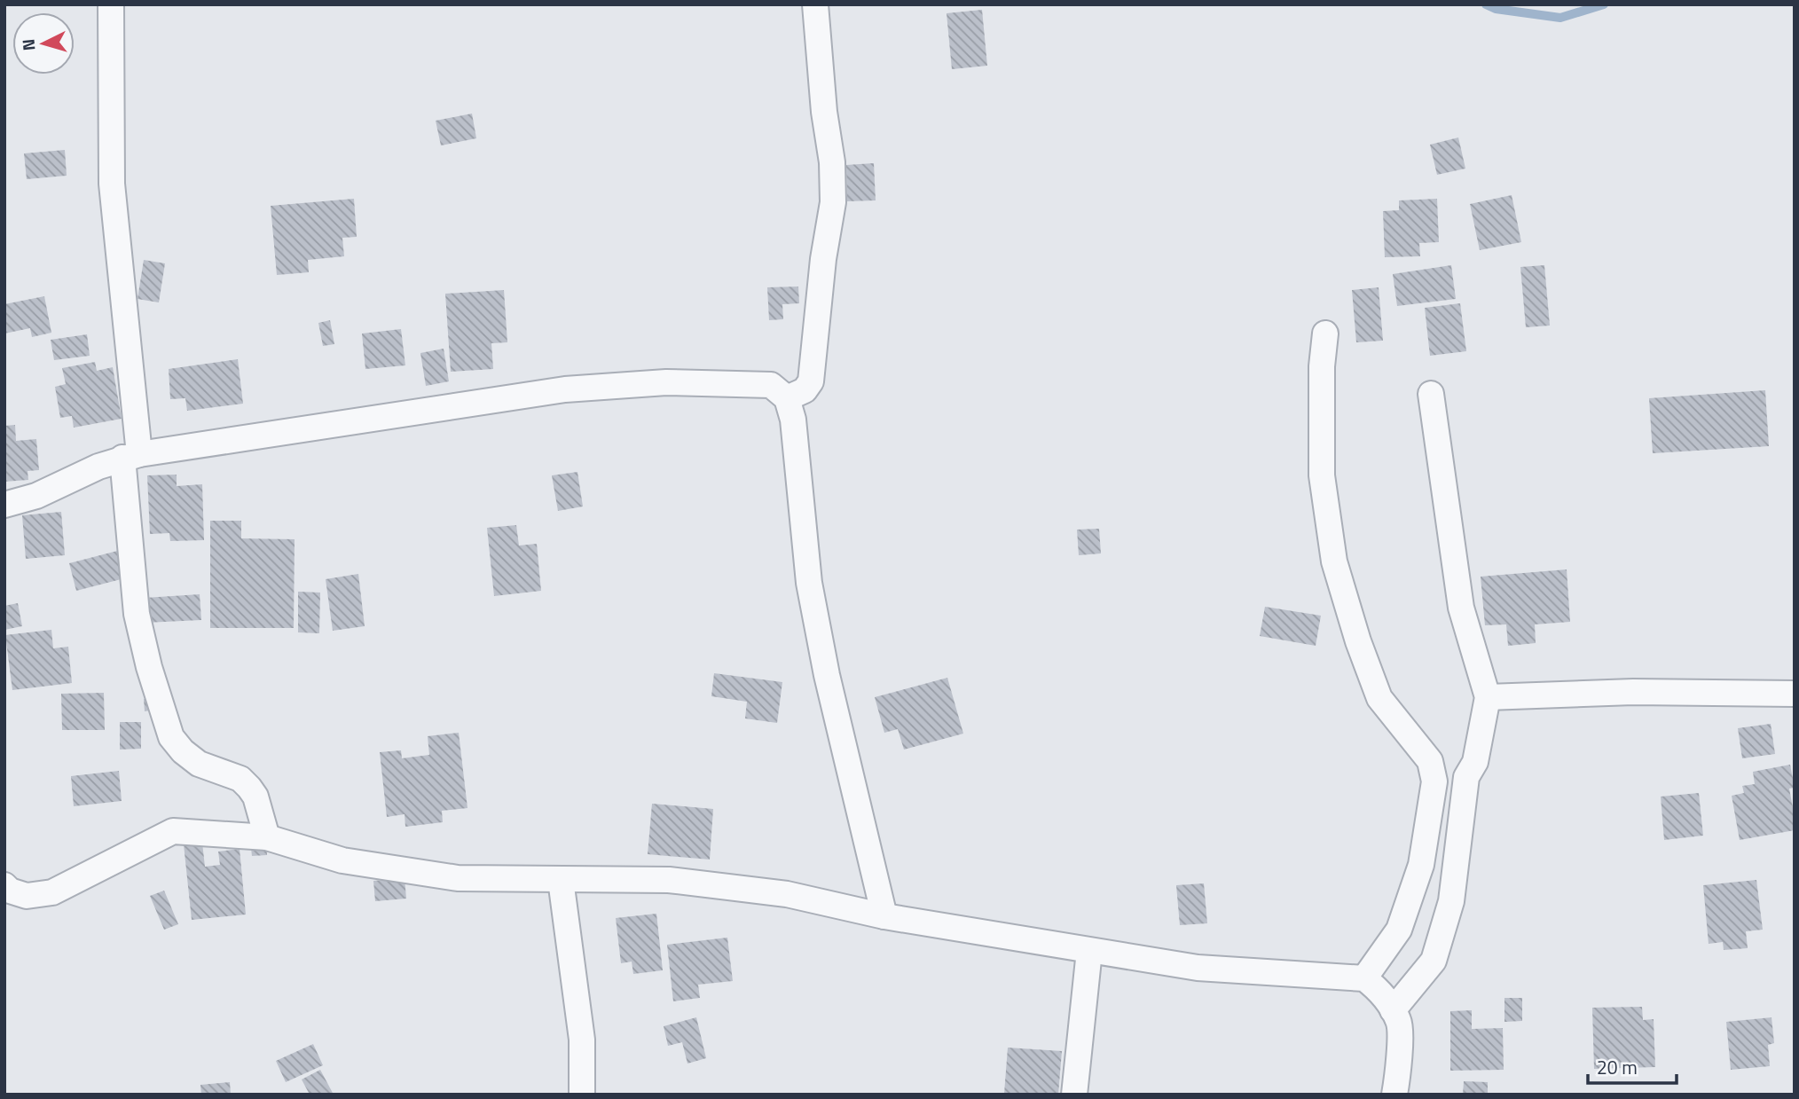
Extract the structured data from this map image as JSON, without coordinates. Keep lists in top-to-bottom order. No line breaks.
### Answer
{"scale_bar":"20 m","north":"left"}
